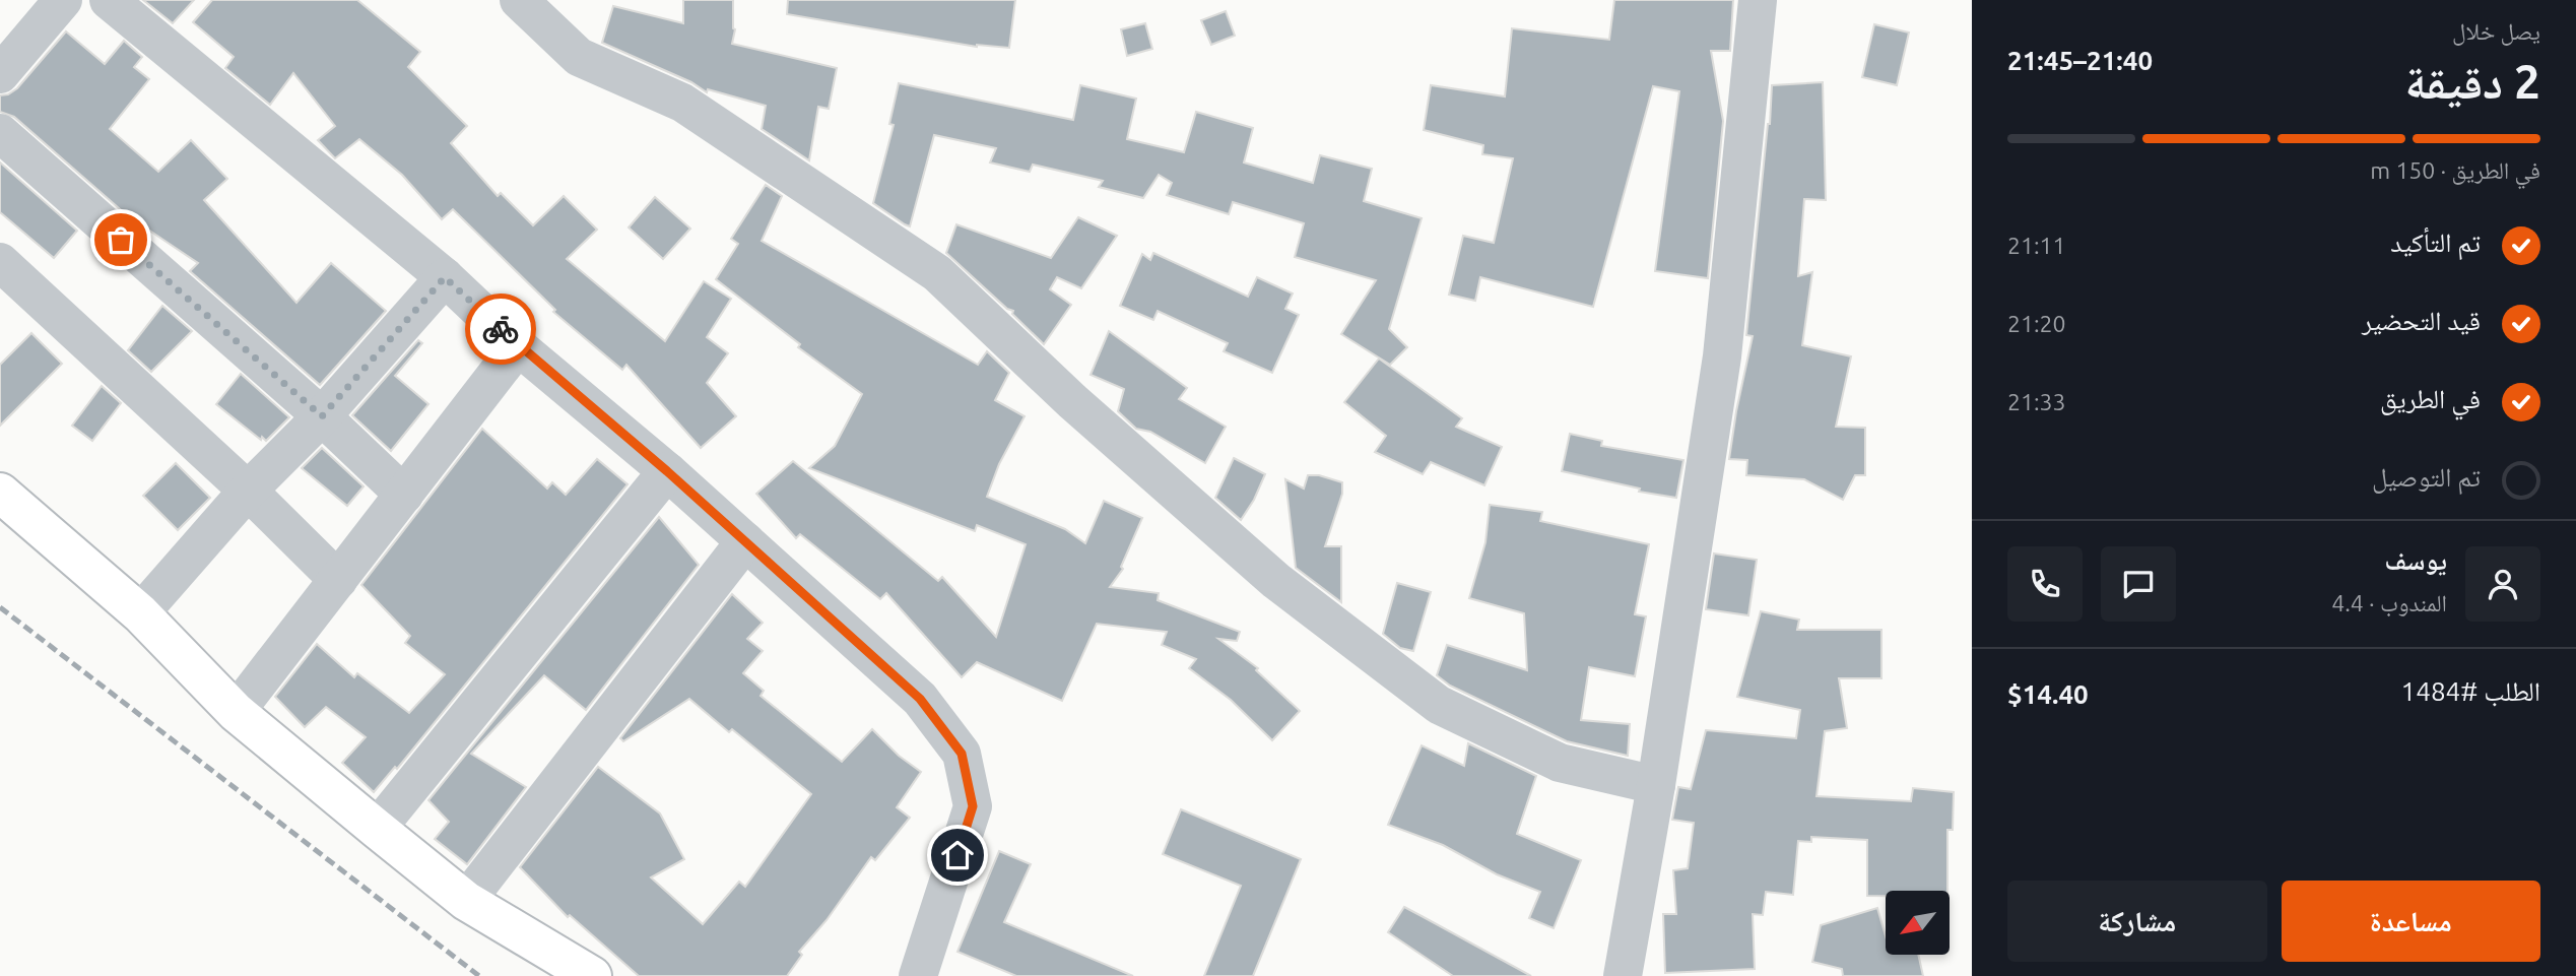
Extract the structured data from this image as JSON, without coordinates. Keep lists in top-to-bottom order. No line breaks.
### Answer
{"north":"bottom left","page":{"heading":["2 دقيقة","يصل خلال","21:40–21:45"],"panel":["يوسف","المندوب · 4.4","الطلب #1484","$14.40"],"bar":"في الطريق · 150 m","list":[["تم التأكيد","21:11"],["قيد التحضير","21:20"],["في الطريق","21:33"],"تم التوصيل"],"buttons":["مساعدة","مشاركة"]}}
